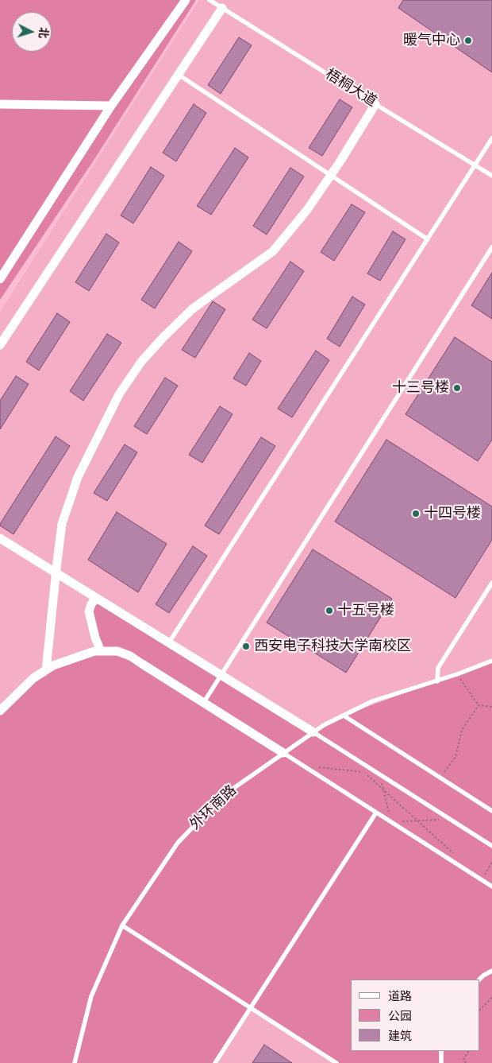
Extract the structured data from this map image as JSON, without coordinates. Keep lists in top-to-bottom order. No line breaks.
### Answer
{"streets":{"lane":["梧桐大道","外环南路"]},"places":["暖气中心","十三号楼","十四号楼","十五号楼","西安电子科技大学南校区"],"legend":["道路","公园","建筑"],"north":"right"}
